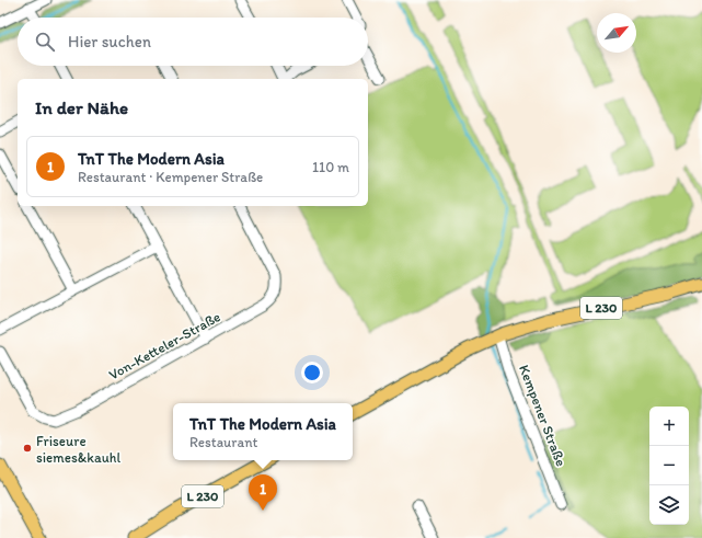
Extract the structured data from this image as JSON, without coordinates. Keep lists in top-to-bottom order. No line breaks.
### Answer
{"streets":{"main road":["L 230"],"street":["Von-Ketteler-Straße","Kempener Straße"]},"crossings":[["L 230","Kempener Straße"]],"places":["Friseure siemes&kauhl"],"north":"top right","page":{"search":"Hier suchen","heading":"In der Nähe","list":[{"mark":"1","name":"TnT The Modern Asia","note":"Restaurant · Kempener Straße","value":"110 m"}],"popup":["TnT The Modern Asia","Restaurant"],"map_buttons":["+","−"],"pins":"1"}}
